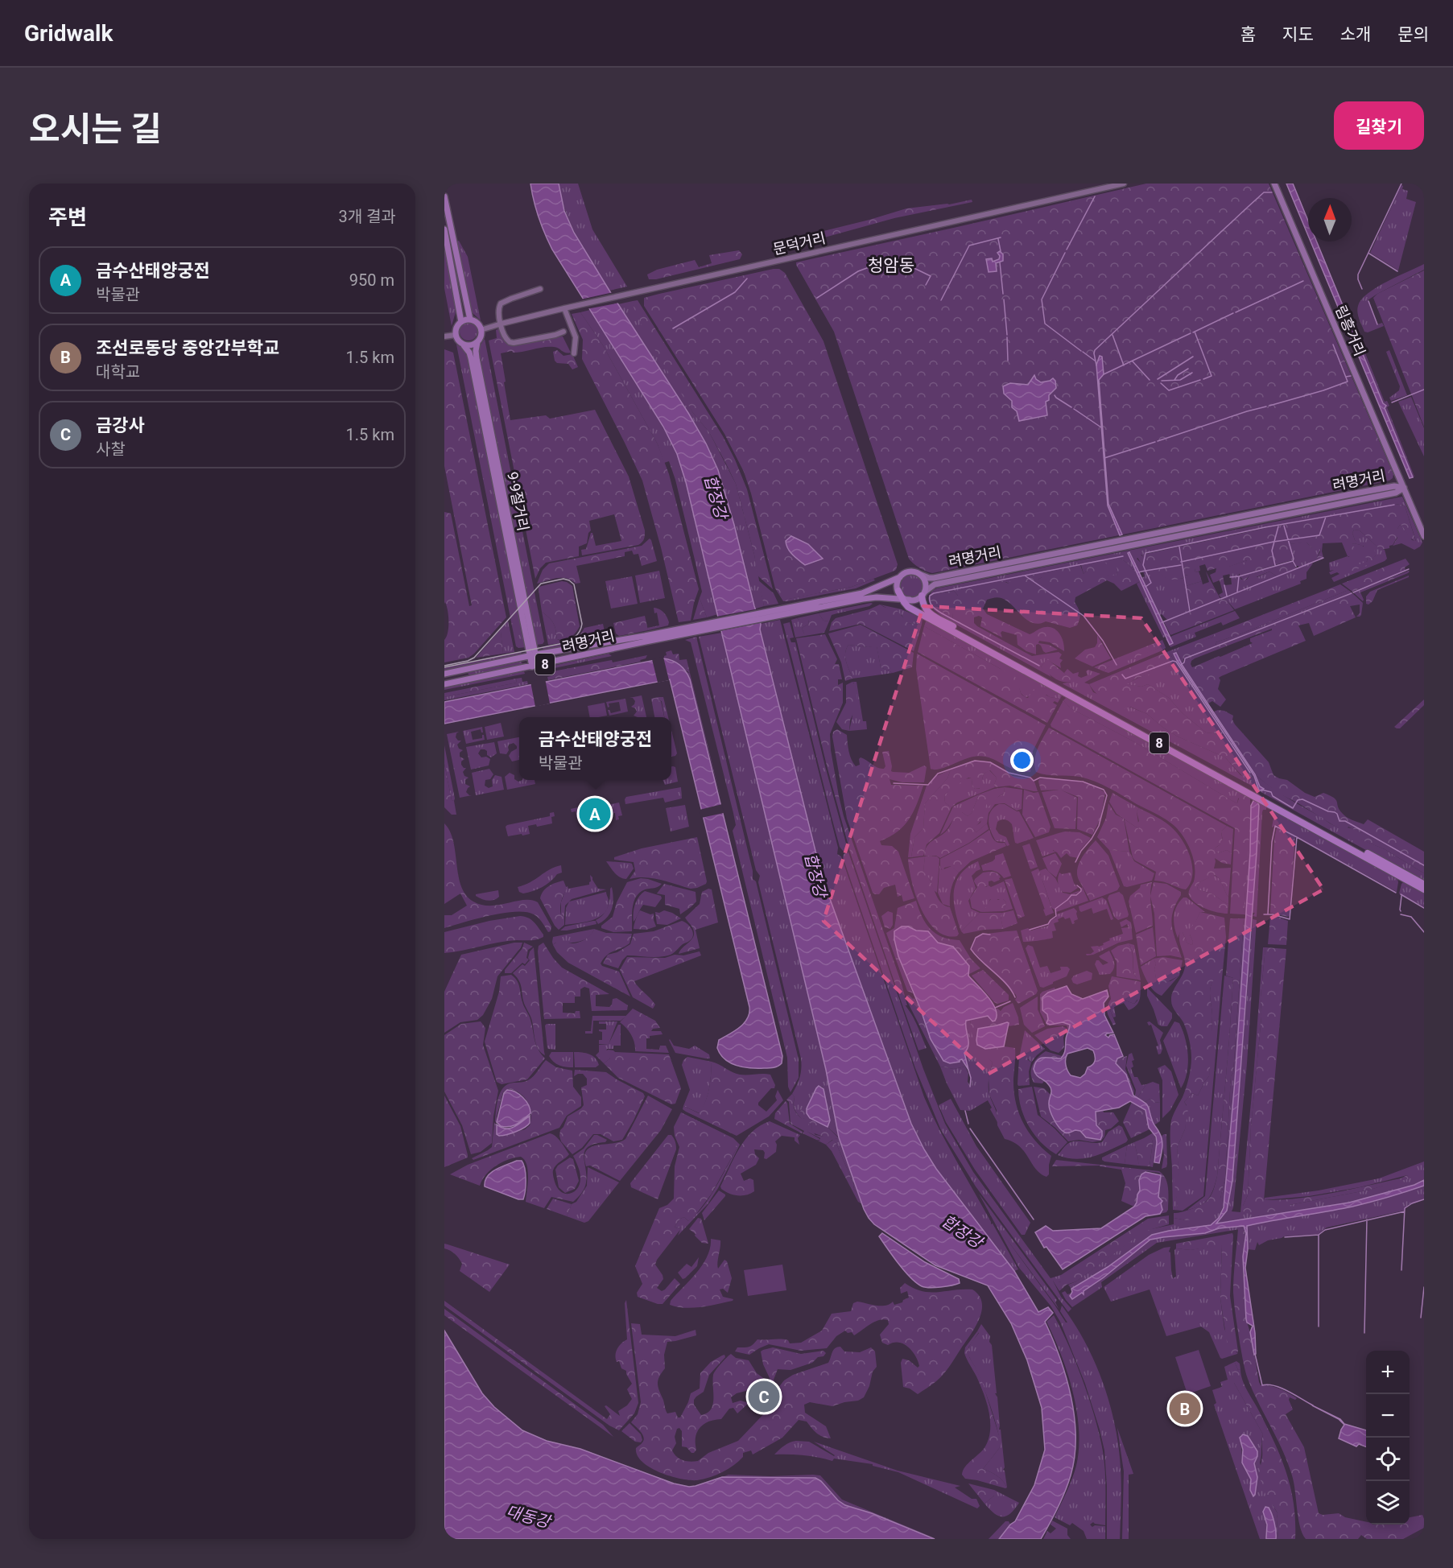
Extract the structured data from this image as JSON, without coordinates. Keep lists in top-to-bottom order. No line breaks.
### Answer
{"streets":{"highway":["려명거리","9·9절거리","8"],"main road":["문덕거리","림흥거리"]},"crossings":[["문덕거리","9·9절거리"],["림흥거리","려명거리"],["려명거리","9·9절거리"],["려명거리","8"]],"districts":["청암동"],"water":["합장강","대동강"],"north":"top","page":{"header":"Gridwalk","nav":["홈","지도","소개","문의"],"title":"오시는 길","buttons":"길찾기","heading":["주변","3개 결과"],"list":[{"mark":"A","name":"금수산태양궁전","note":"박물관","value":"950 m"},{"mark":"B","name":"조선로동당 중앙간부학교","note":"대학교","value":"1.5 km"},{"mark":"C","name":"금강사","note":"사찰","value":"1.5 km"}],"popup":["금수산태양궁전","박물관"],"pins":["A","C","B"],"map_buttons":["+","−"]}}
